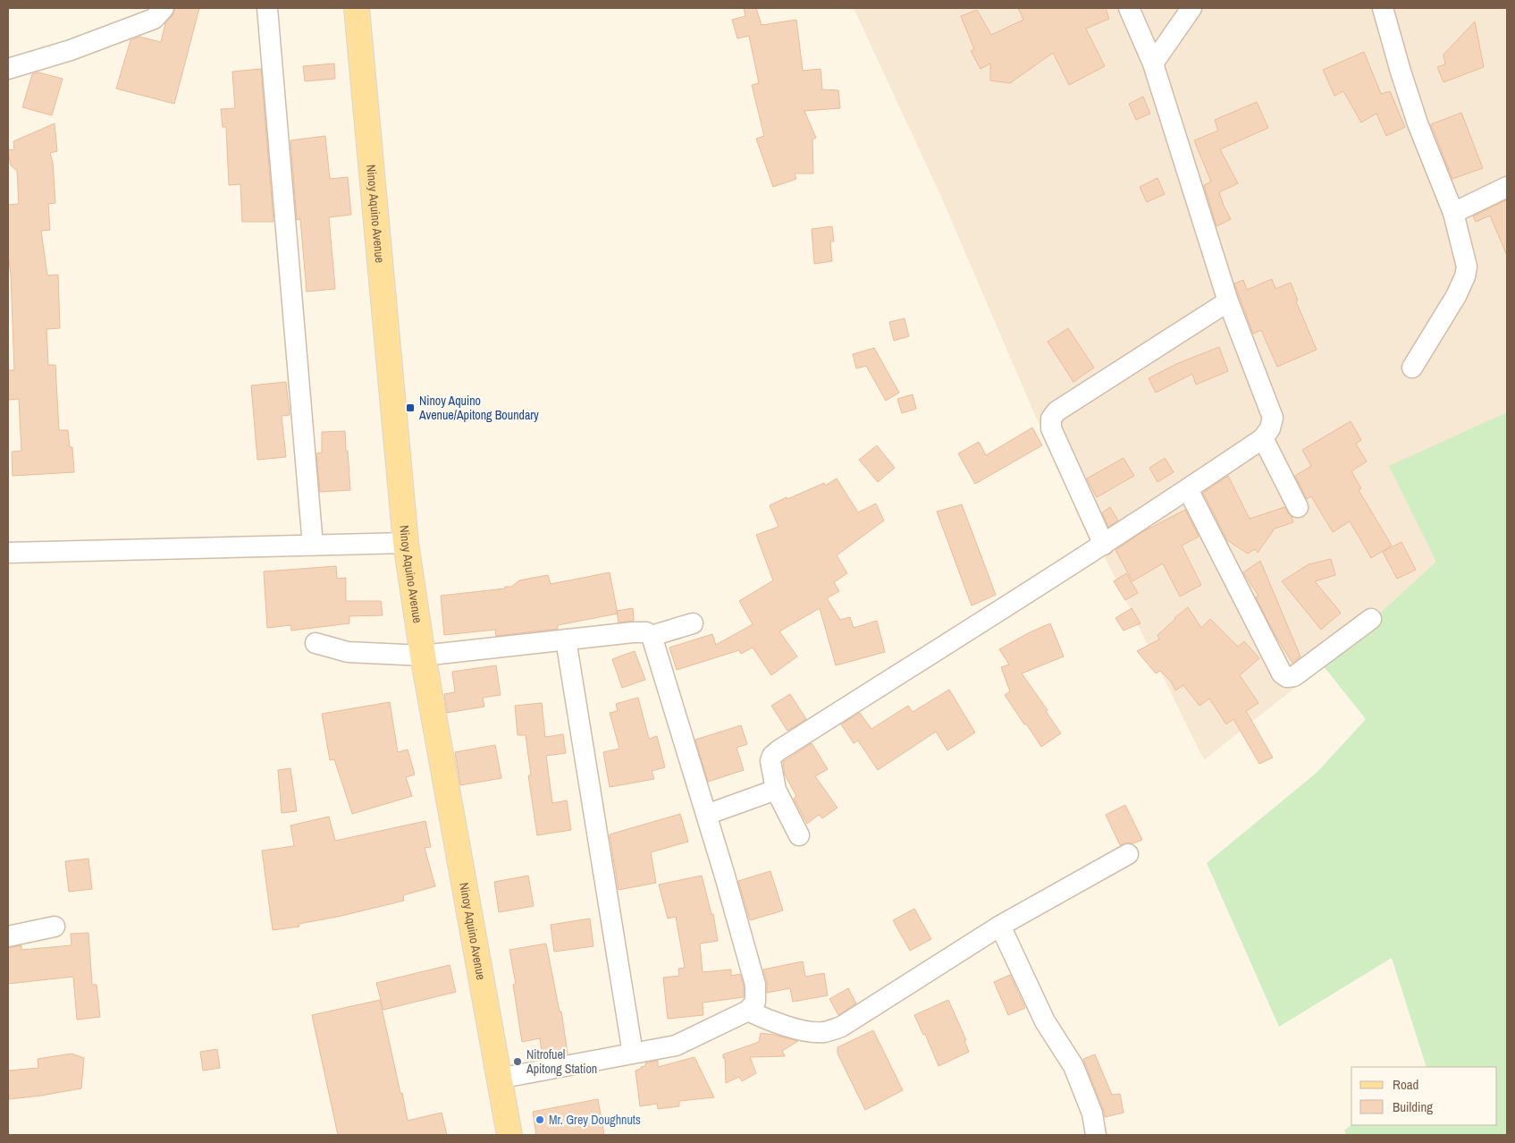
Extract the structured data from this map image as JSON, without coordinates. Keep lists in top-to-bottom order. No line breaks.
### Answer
{"streets":{"main road":["Ninoy Aquino Avenue"]},"places":{"transit":["Ninoy Aquino Avenue/Apitong Boundary"],"other":["Nitrofuel Apitong Station","Mr. Grey Doughnuts"]},"legend":["Road","Building"]}
